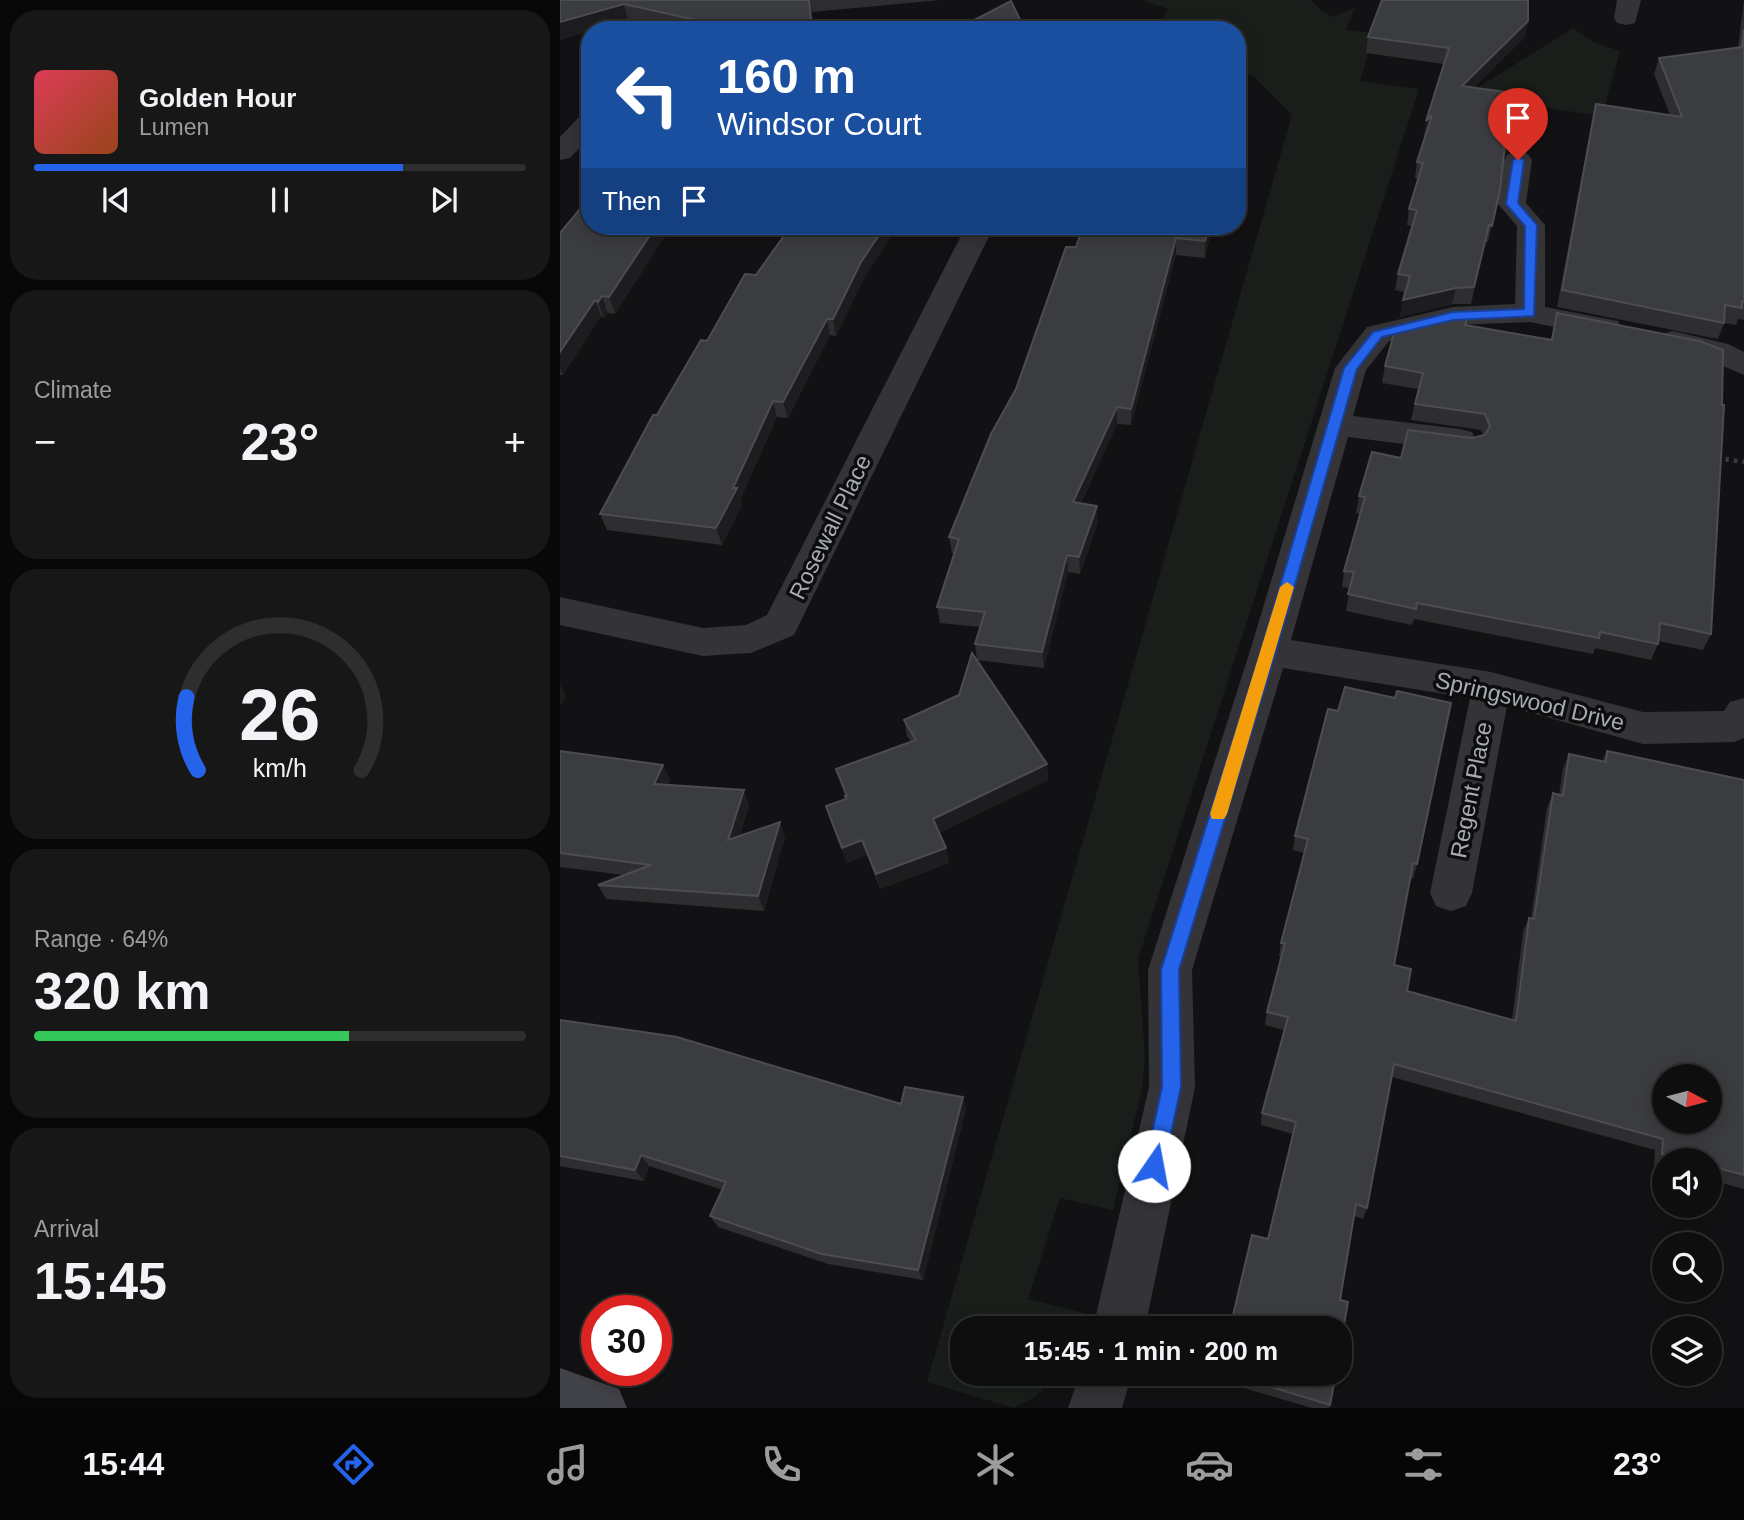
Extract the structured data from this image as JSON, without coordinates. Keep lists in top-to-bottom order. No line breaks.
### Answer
{"streets":{"street":["Rosewall Place","Springswood Drive","Regent Place"]},"crossings":[["Springswood Drive","Regent Place"]],"north":"right","page":{"turn":["160 m","Windsor Court"],"song":["Golden Hour","Lumen"],"then":"Then","tile":["Climate",["Range · 64%","320 km"],["Arrival","15:45"]],"heat":["−","23°","+"],"limit":"30","trip":"15:45 · 1 min · 200 m","tabs":["15:44","23°"],"gauge":["26","km/h"]}}
